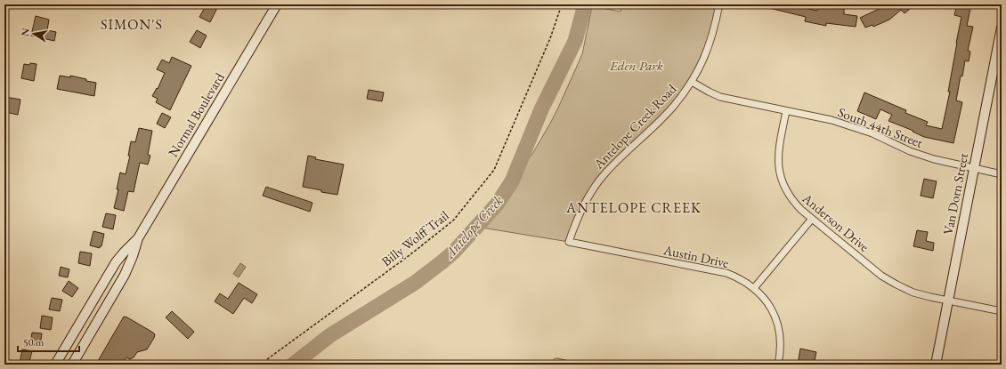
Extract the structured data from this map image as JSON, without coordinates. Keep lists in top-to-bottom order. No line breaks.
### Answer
{"streets":{"main road":["Normal Boulevard","Van Dorn Street"],"street":["Antelope Creek Road","South 44th Street","Anderson Drive","Austin Drive"],"path":["Billy Wolff Trail"]},"crossings":[["Antelope Creek Road","South 44th Street"],["Antelope Creek Road","Austin Drive"],["South 44th Street","Van Dorn Street"],["South 44th Street","Anderson Drive"],["Van Dorn Street","Anderson Drive"]],"districts":["SIMON'S","ANTELOPE CREEK"],"water":["Antelope Creek"],"parks":["Eden Park"],"scale_bar":"50 m","north":"left"}
